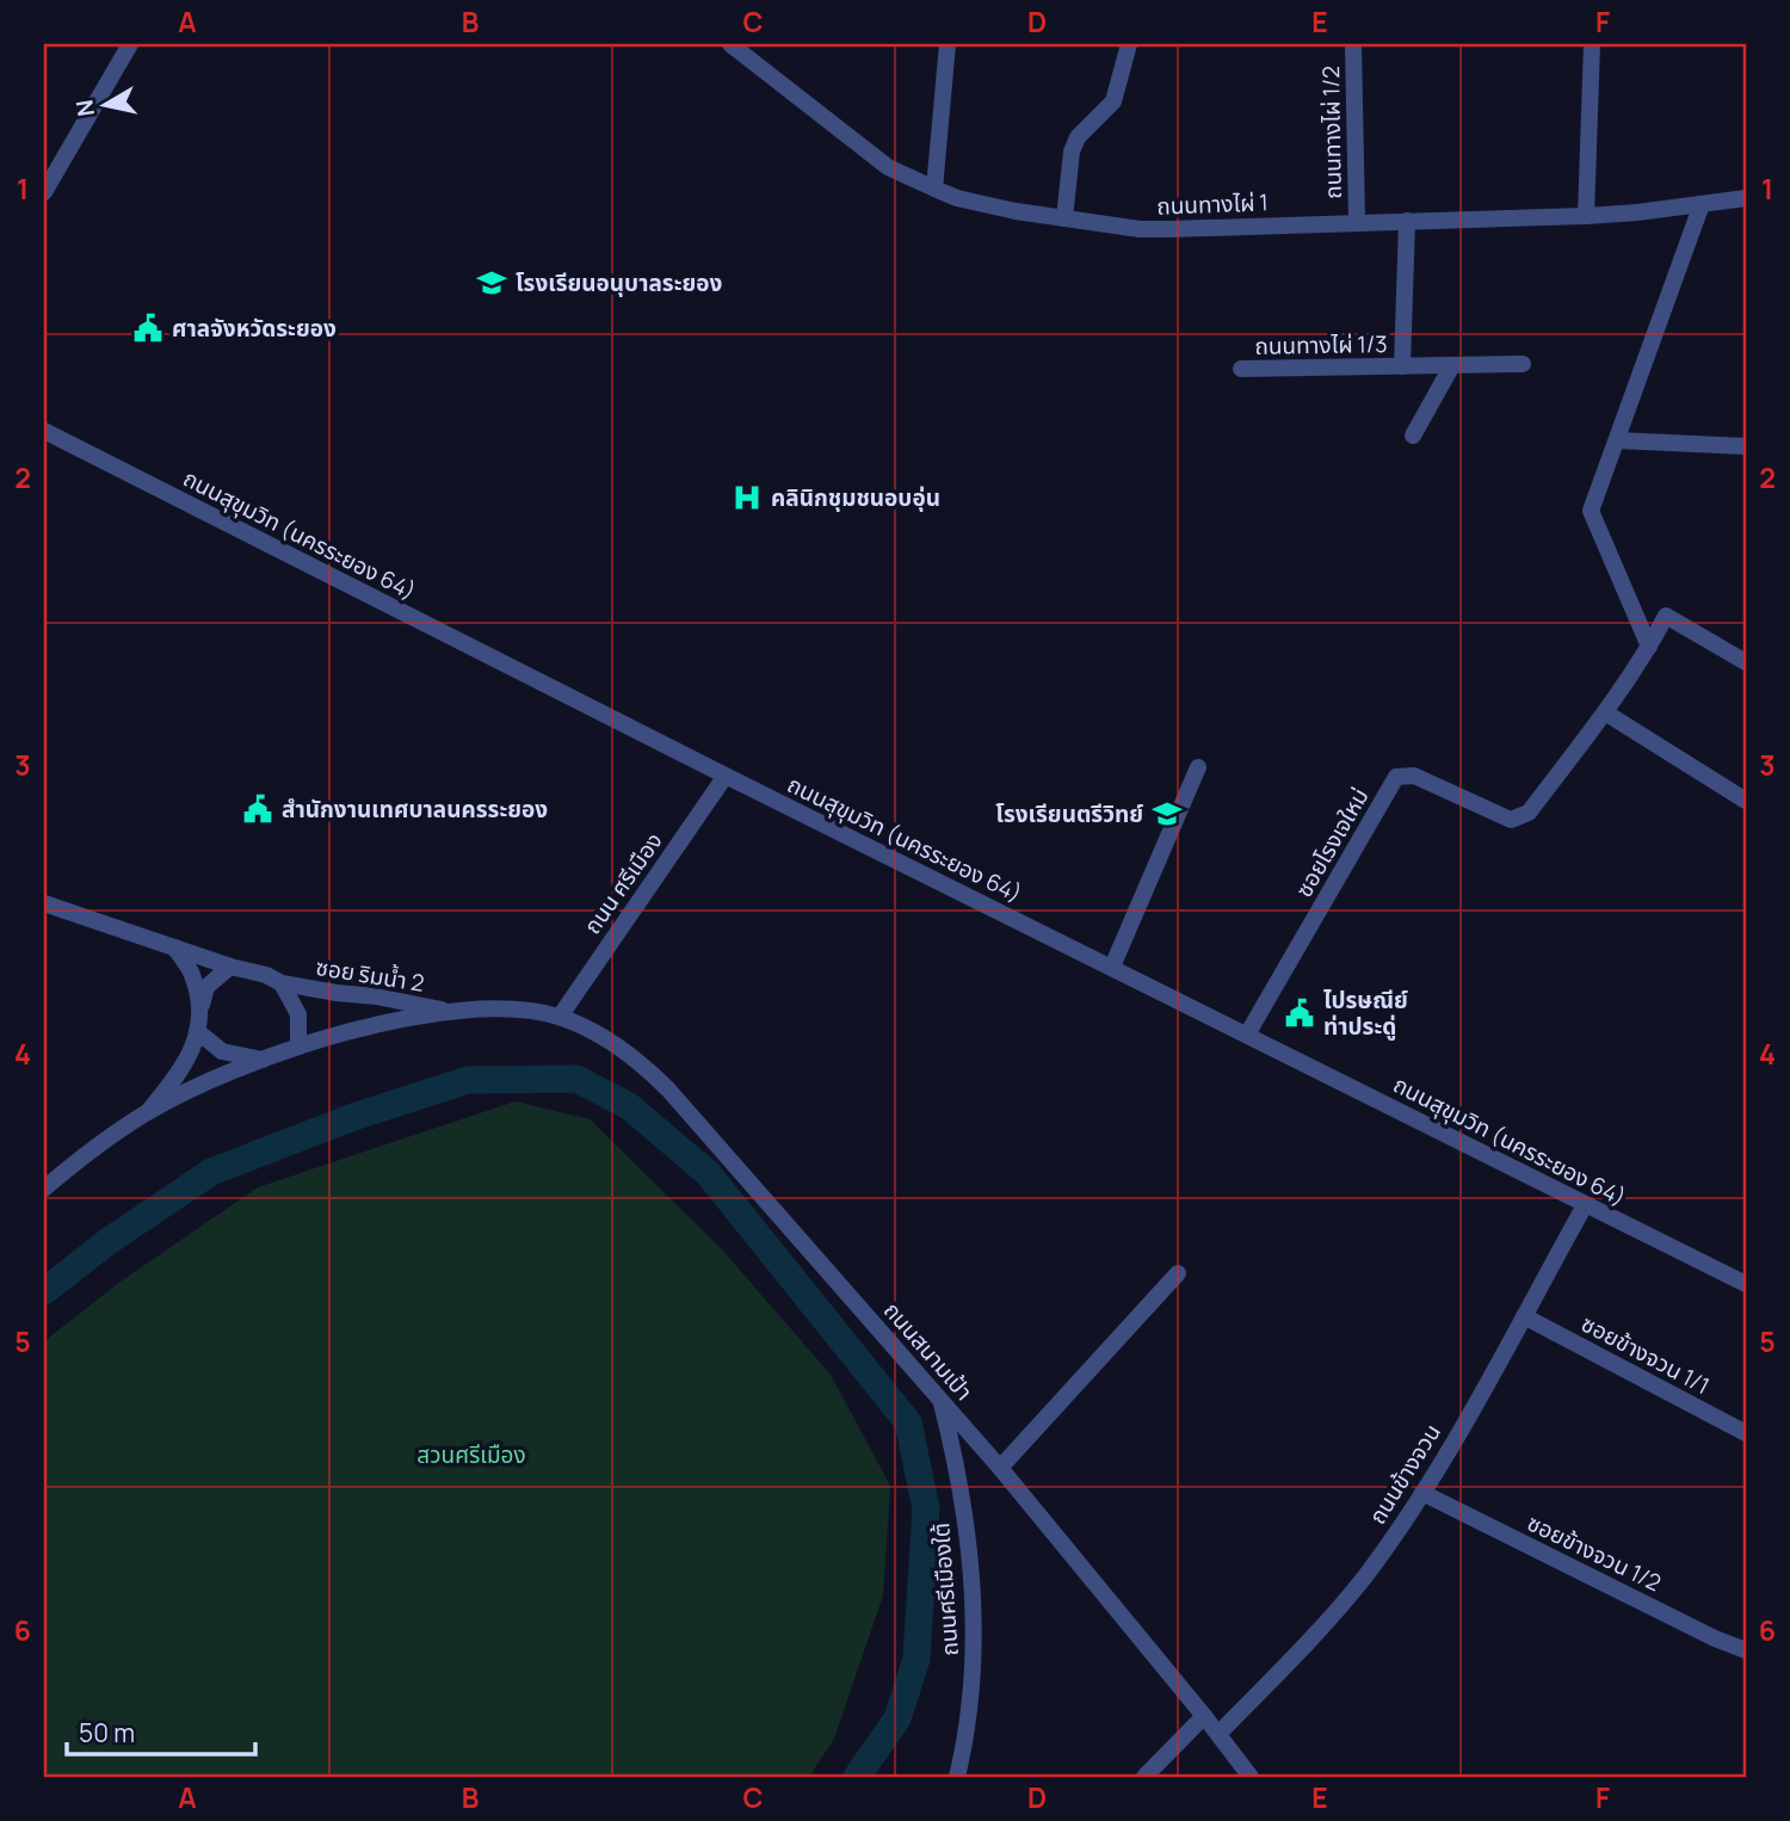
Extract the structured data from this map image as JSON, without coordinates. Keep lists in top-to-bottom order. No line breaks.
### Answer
{"streets":{"street":["ถนนทางไผ่ 1/2","ถนนทางไผ่ 1","ถนนทางไผ่ 1/3","ถนนสุขุมวิท (นครระยอง 64)","ซอยโรงเจใหม่","ถนน ศรีเมือง","ซอย ริมน้ำ 2","ถนนสนามเป้า","ซอยข้างจวน 1/1","ถนนข้างจวน","ซอยข้างจวน 1/2","ถนนศรีเมืองใต้"]},"crossings":[["ถนนทางไผ่ 1/2","ถนนทางไผ่ 1"],["ถนนทางไผ่ 1","ถนนทางไผ่ 1/3"],["ถนนสุขุมวิท (นครระยอง 64)","ซอยโรงเจใหม่"],["ถนนสุขุมวิท (นครระยอง 64)","ถนน ศรีเมือง"],["ถนนสุขุมวิท (นครระยอง 64)","ถนนข้างจวน"],["ถนน ศรีเมือง","ถนนสนามเป้า"],["ซอย ริมน้ำ 2","ถนนสนามเป้า"],["ถนนสนามเป้า","ถนนข้างจวน"],["ถนนสนามเป้า","ถนนศรีเมืองใต้"],["ซอยข้างจวน 1/1","ถนนข้างจวน"],["ถนนข้างจวน","ซอยข้างจวน 1/2"]],"parks":["สวนศรีเมือง"],"places":{"school or university":["โรงเรียนอนุบาลระยอง","โรงเรียนตรีวิทย์"],"public building":["ศาลจังหวัดระยอง","สำนักงานเทศบาลนครระยอง","ไปรษณีย์ ท่าประดู่"],"hospital":["คลินิกชุมชนอบอุ่น"]},"scale_bar":"50 m","north":"left","grid":{"columns":["A","B","C","D","E","F"],"rows":["1","2","3","4","5","6"]}}
